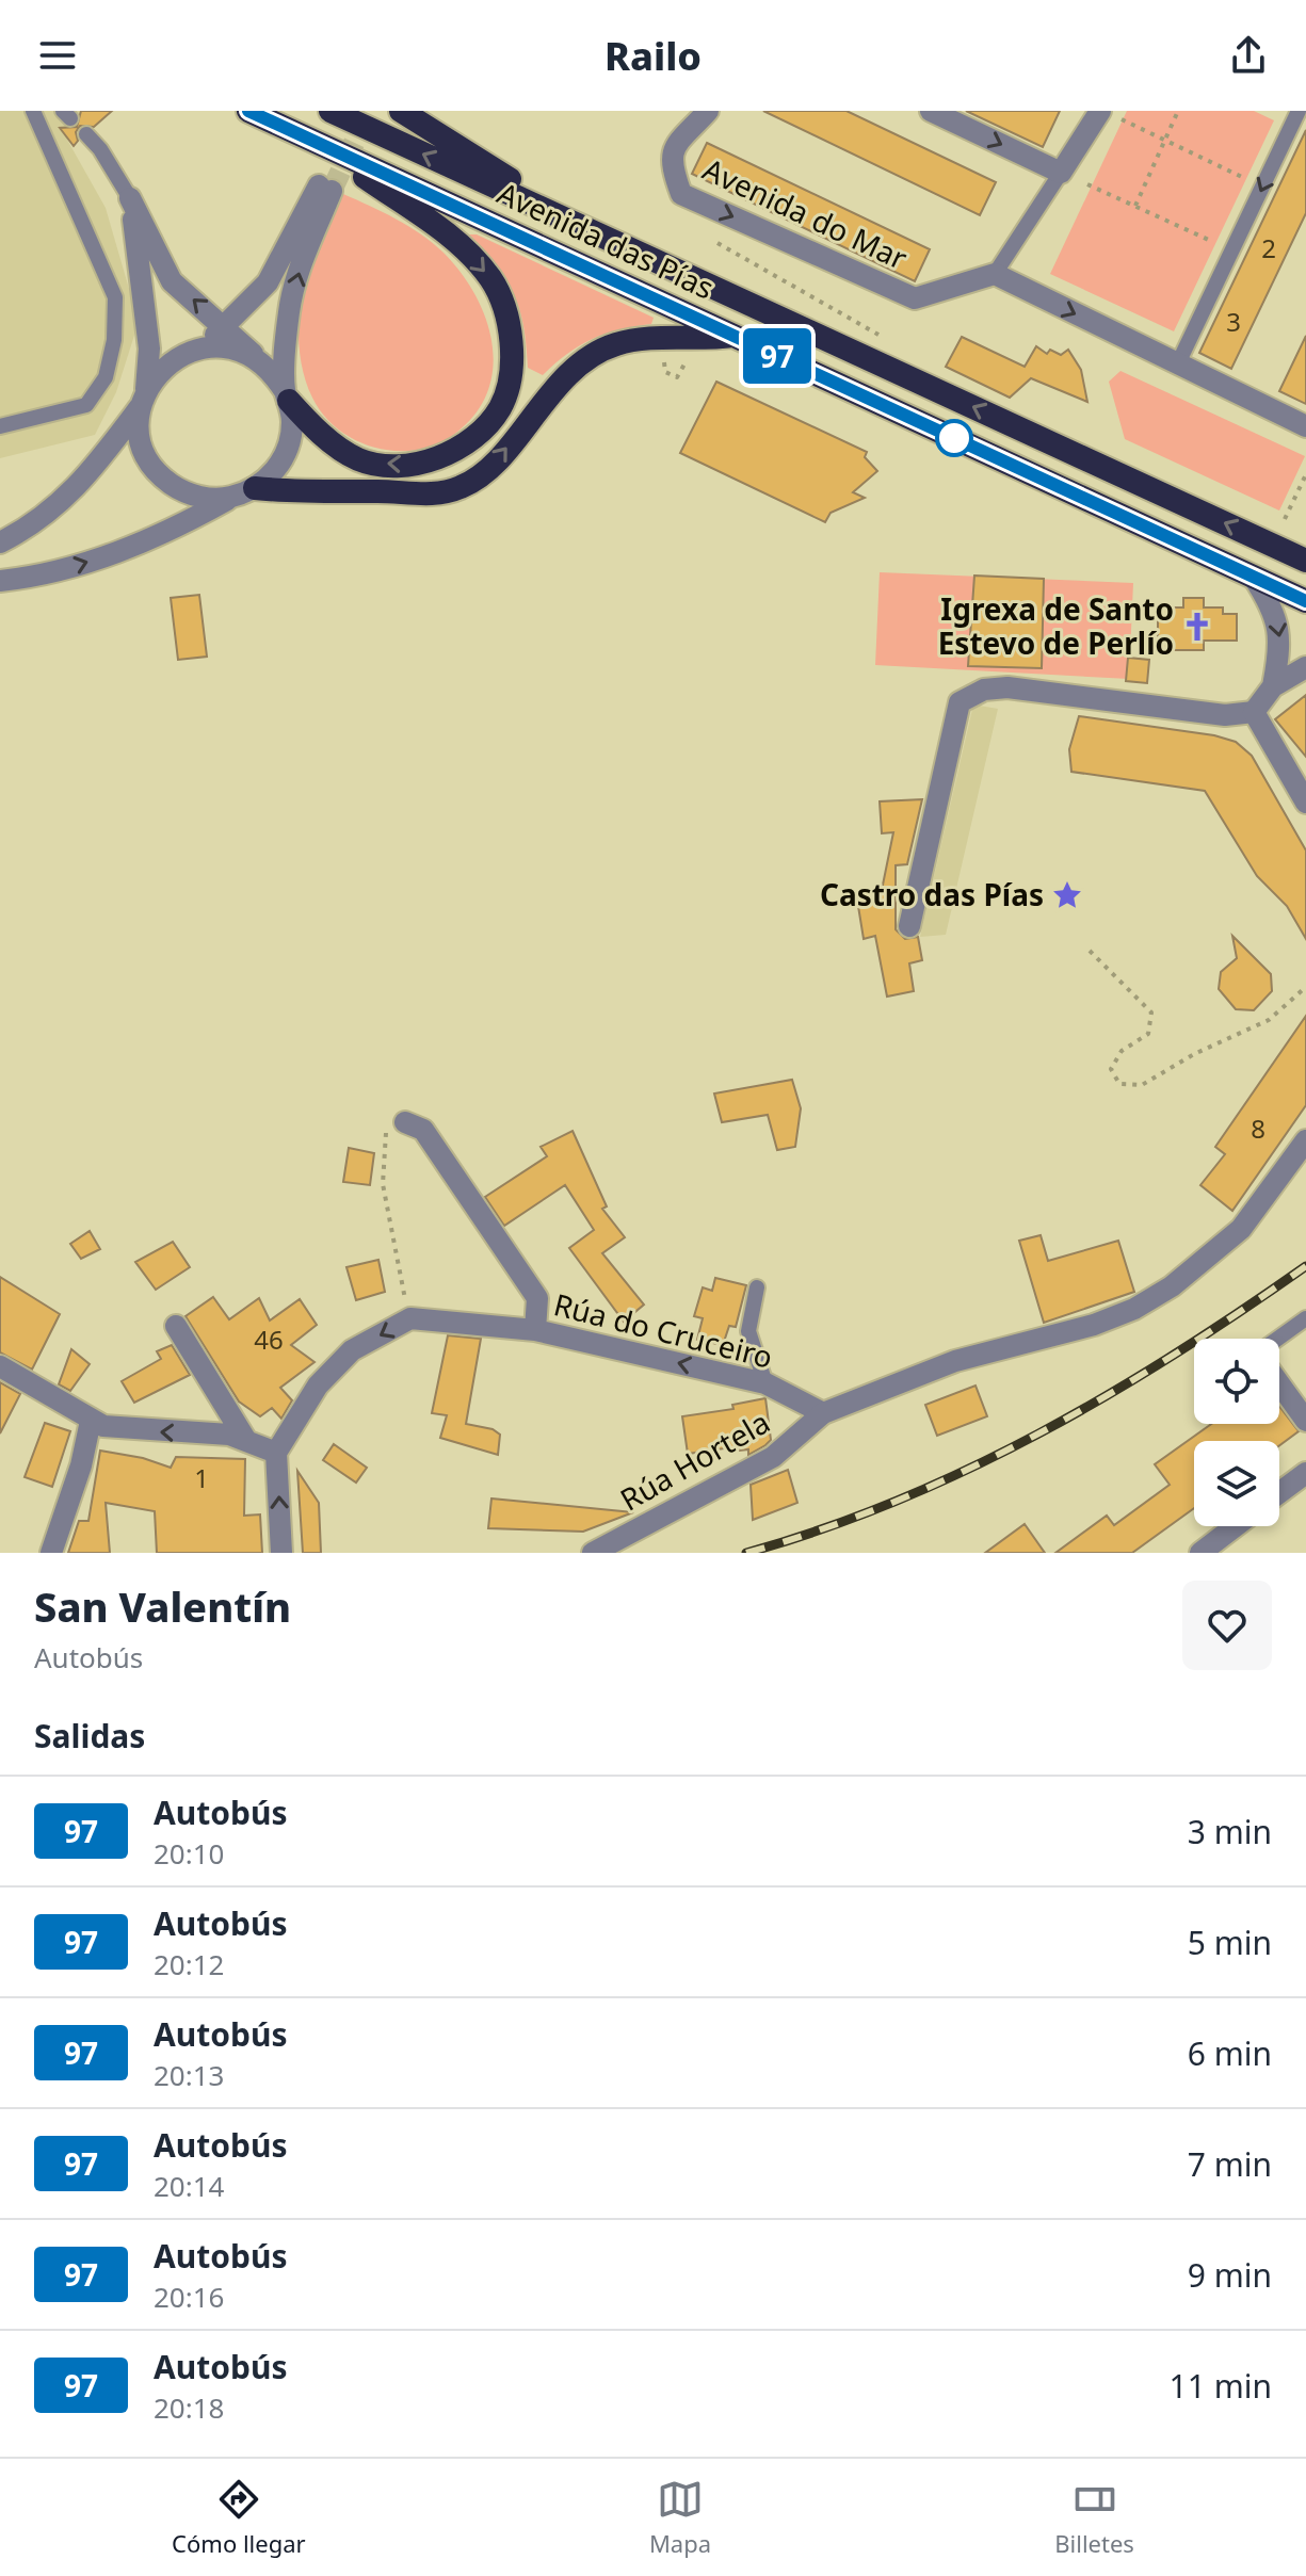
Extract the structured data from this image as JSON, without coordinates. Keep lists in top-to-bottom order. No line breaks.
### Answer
{"streets":{"highway":["Avenida das Pías"],"street":["Avenida do Mar","Rúa do Cruceiro","Rúa Hortela"]},"crossings":[["Rúa do Cruceiro","Rúa Hortela"]],"one_way":["Rúa do Cruceiro"],"places":{"church":["Igrexa de Santo Estevo de Perlío"],"place":["Castro das Pías"]},"lines":["bus line 97"],"house_numbers":["2","3","8","46","1"],"page":{"header":"Railo","on_map":"97","heading":[["San Valentín","Autobús"],"Salidas"],"list":[{"mark":"97","name":"Autobús","note":"20:10","value":"3 min"},{"mark":"97","name":"Autobús","note":"20:12","value":"5 min"},{"mark":"97","name":"Autobús","note":"20:13","value":"6 min"},{"mark":"97","name":"Autobús","note":"20:14","value":"7 min"},{"mark":"97","name":"Autobús","note":"20:16","value":"9 min"},{"mark":"97","name":"Autobús","note":"20:18","value":"11 min"}],"tabs":["Cómo llegar","Mapa","Billetes"]}}
